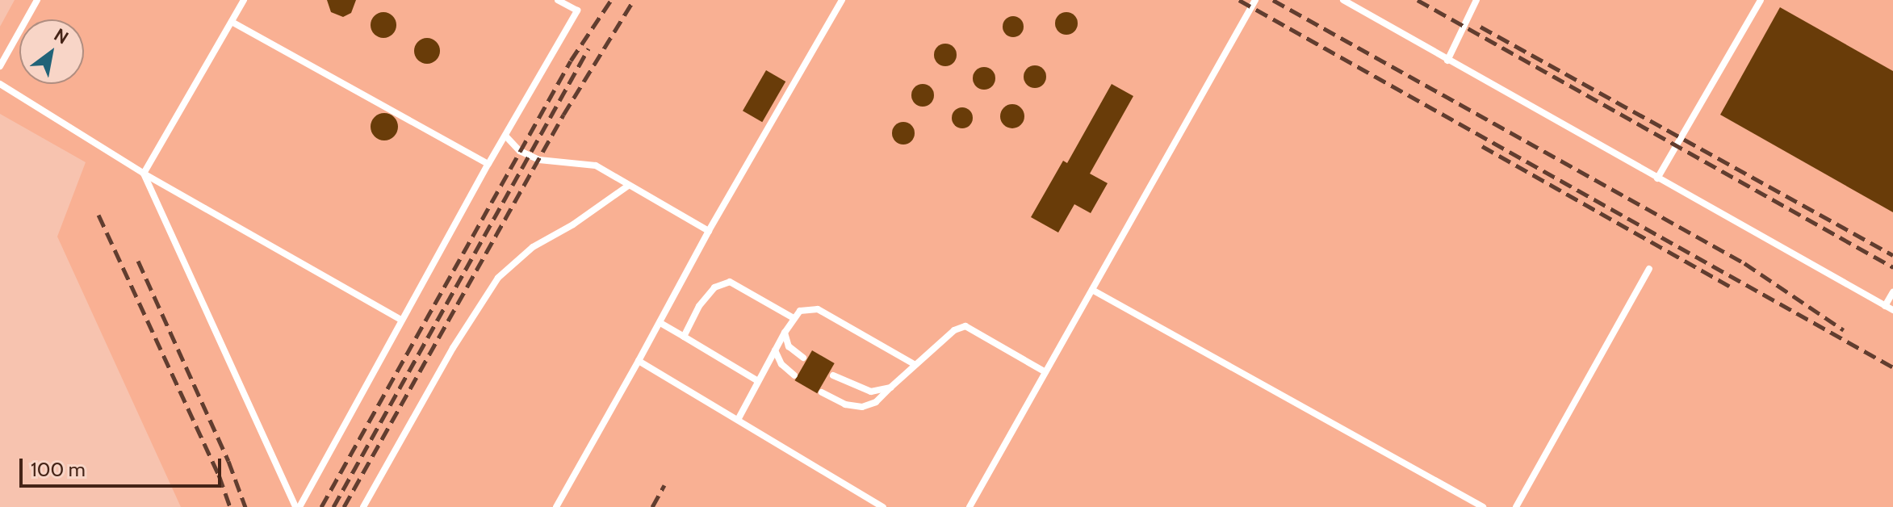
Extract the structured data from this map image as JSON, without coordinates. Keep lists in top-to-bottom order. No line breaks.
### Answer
{"scale_bar":"100 m","north":"top right"}
